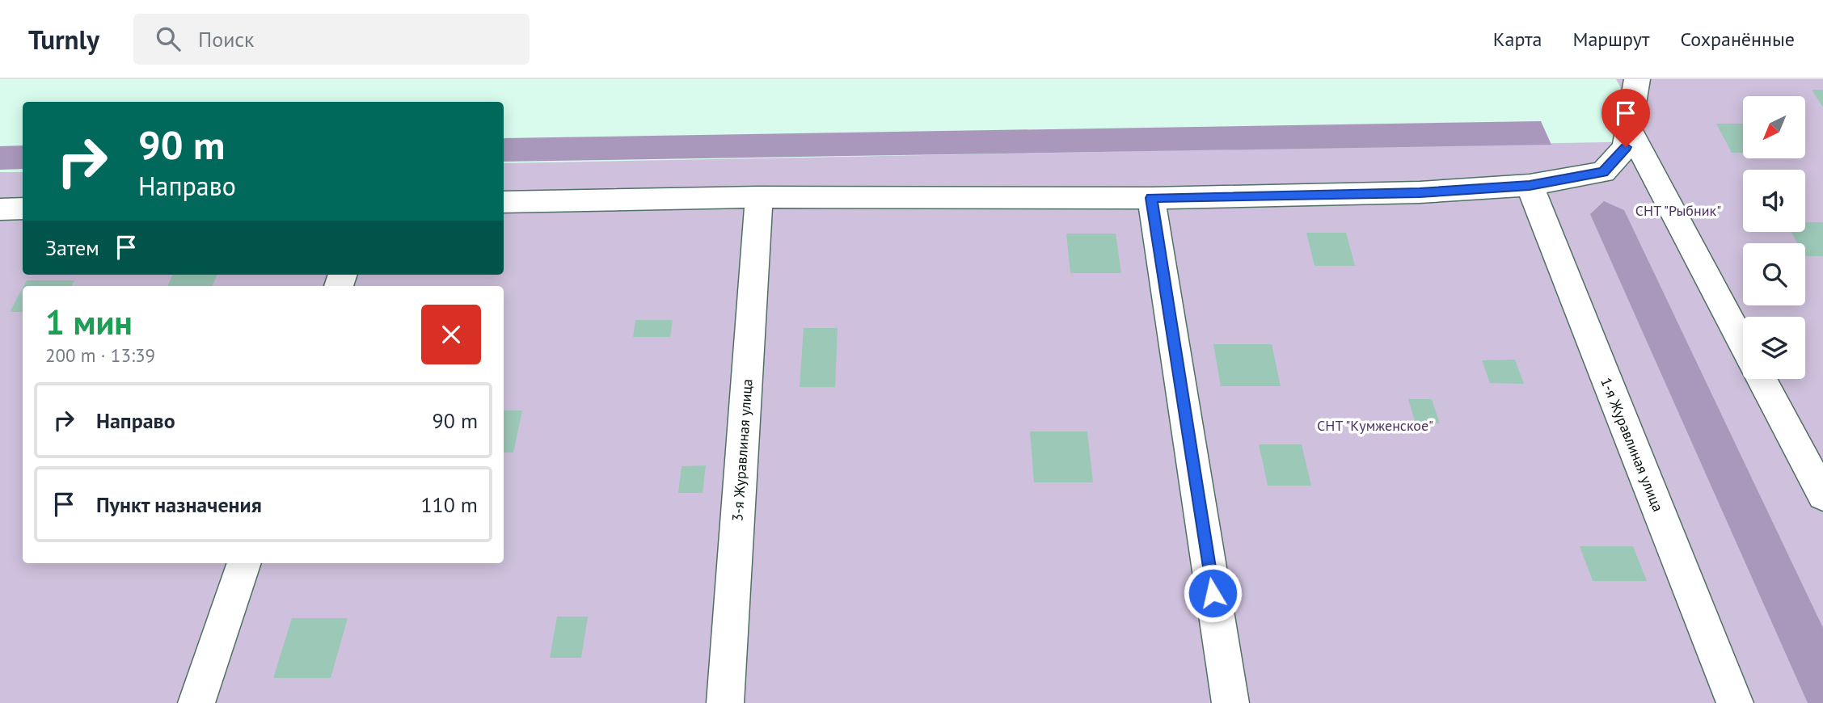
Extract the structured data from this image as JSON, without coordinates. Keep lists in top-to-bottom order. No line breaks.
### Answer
{"streets":{"street":["1-я Журавлиная улица","3-я Журавлиная улица"]},"parks":["СНТ \"Рыбник\"","СНТ \"Кумженское\""],"north":"bottom left","page":{"header":"Turnly","search":"Поиск","nav":["Карта","Маршрут","Сохранённые"],"turn":["90 m","Направо"],"then":"Затем","heading":["1 мин","200 m · 13:39"],"list":[{"name":"Направо","value":"90 m"},{"name":"Пункт назначения","value":"110 m"}]}}
